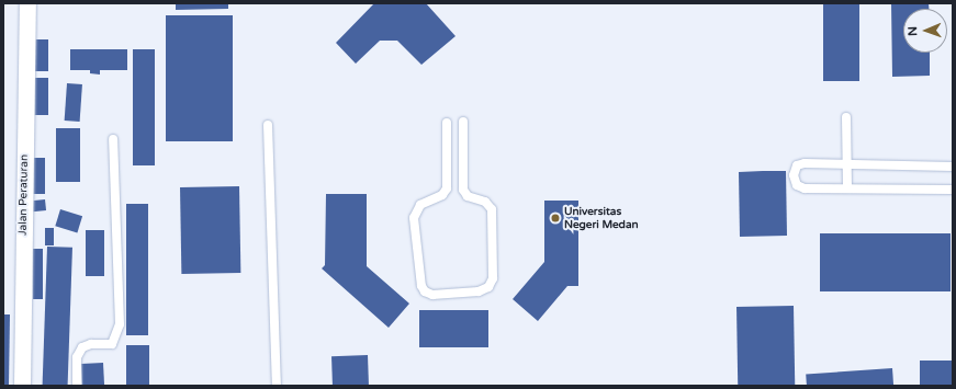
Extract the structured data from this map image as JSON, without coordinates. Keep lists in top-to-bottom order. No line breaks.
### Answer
{"streets":{"street":["Jalan Peraturan"]},"places":["Universitas Negeri Medan"],"north":"left"}
